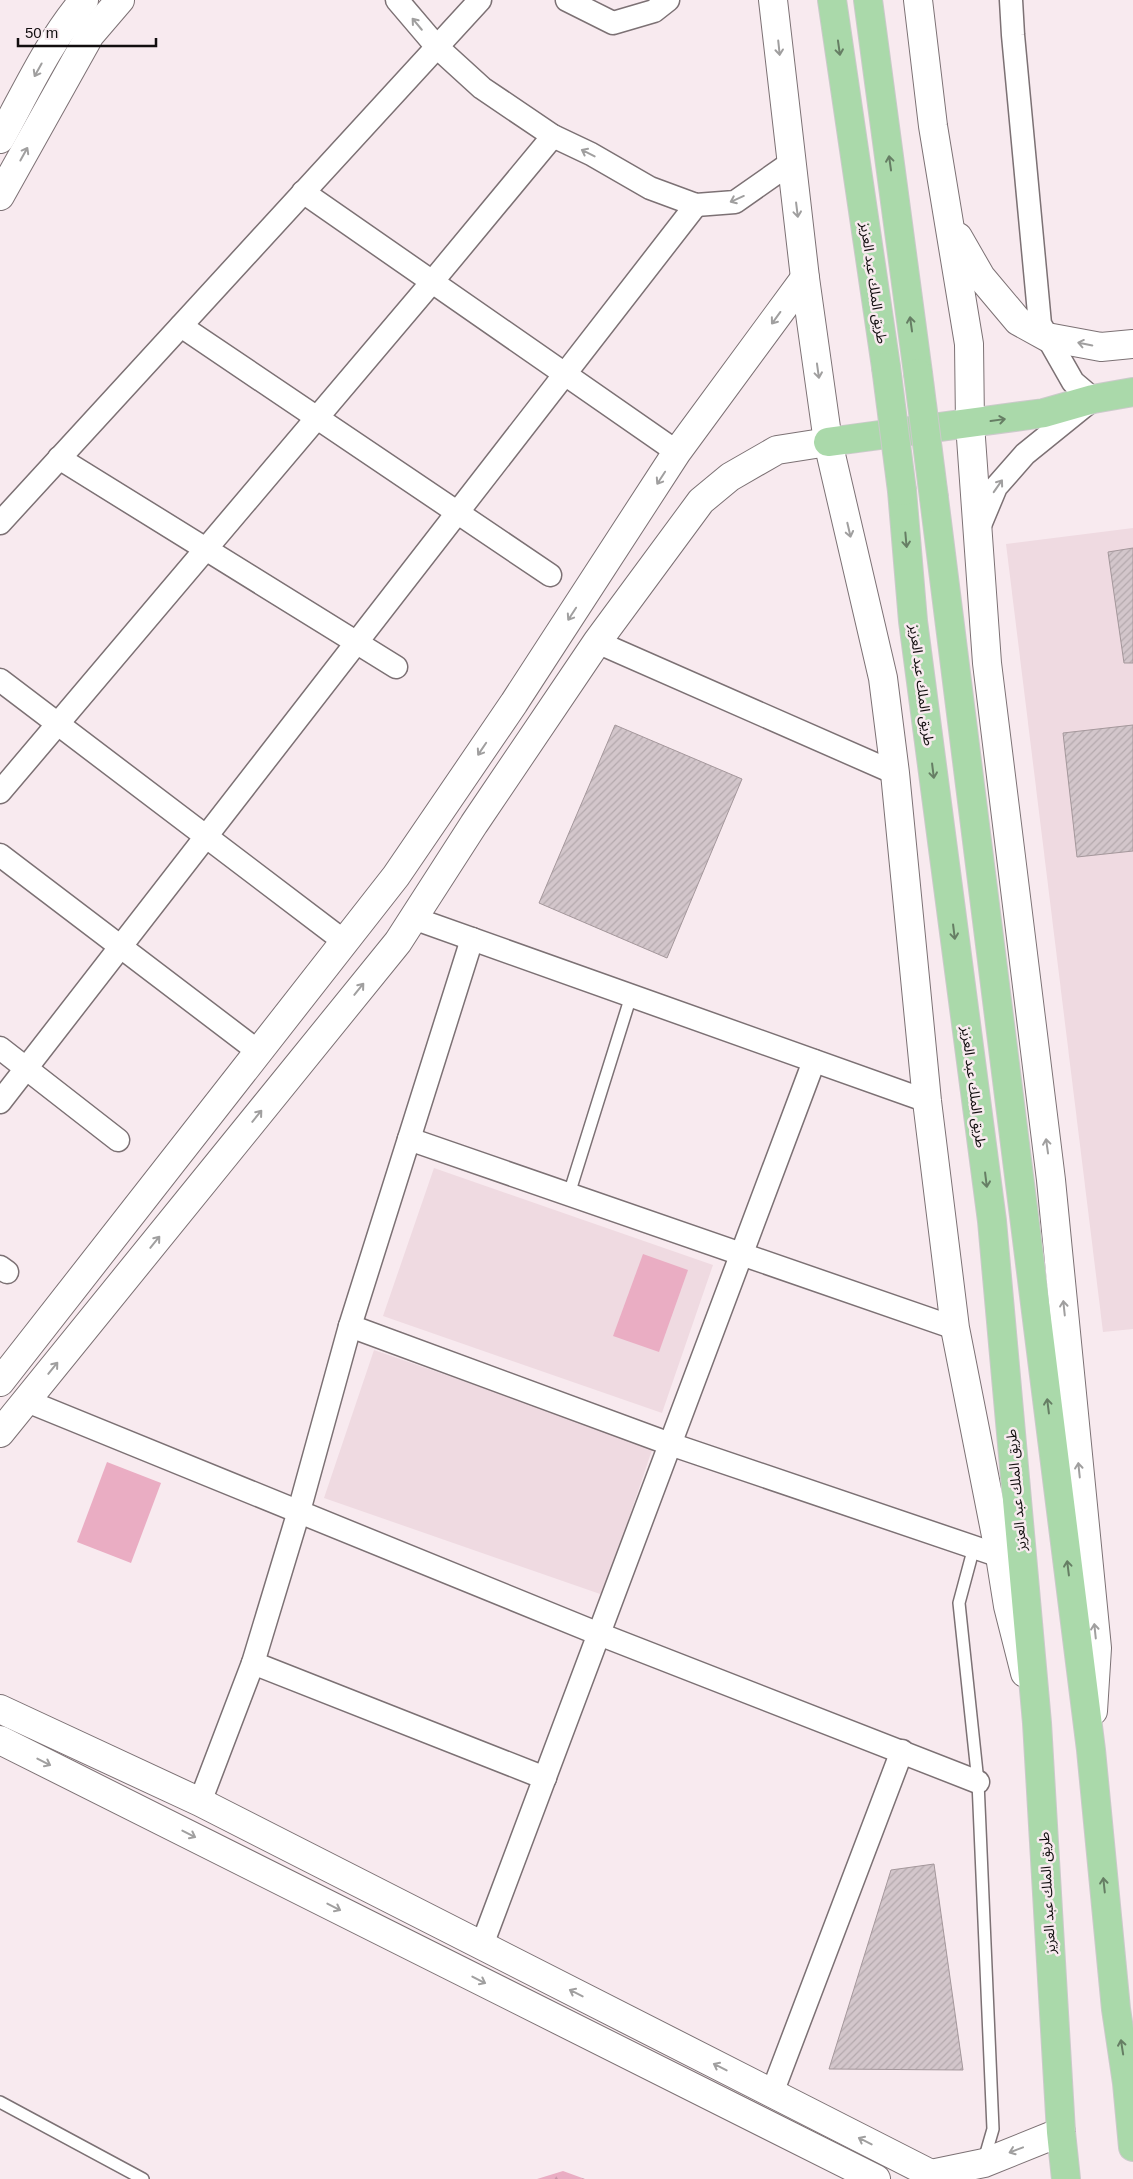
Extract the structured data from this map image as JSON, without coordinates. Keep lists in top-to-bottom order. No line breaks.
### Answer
{"streets":{"main road":["طريق الملك عبد العزيز"]},"scale_bar":"50 m"}
